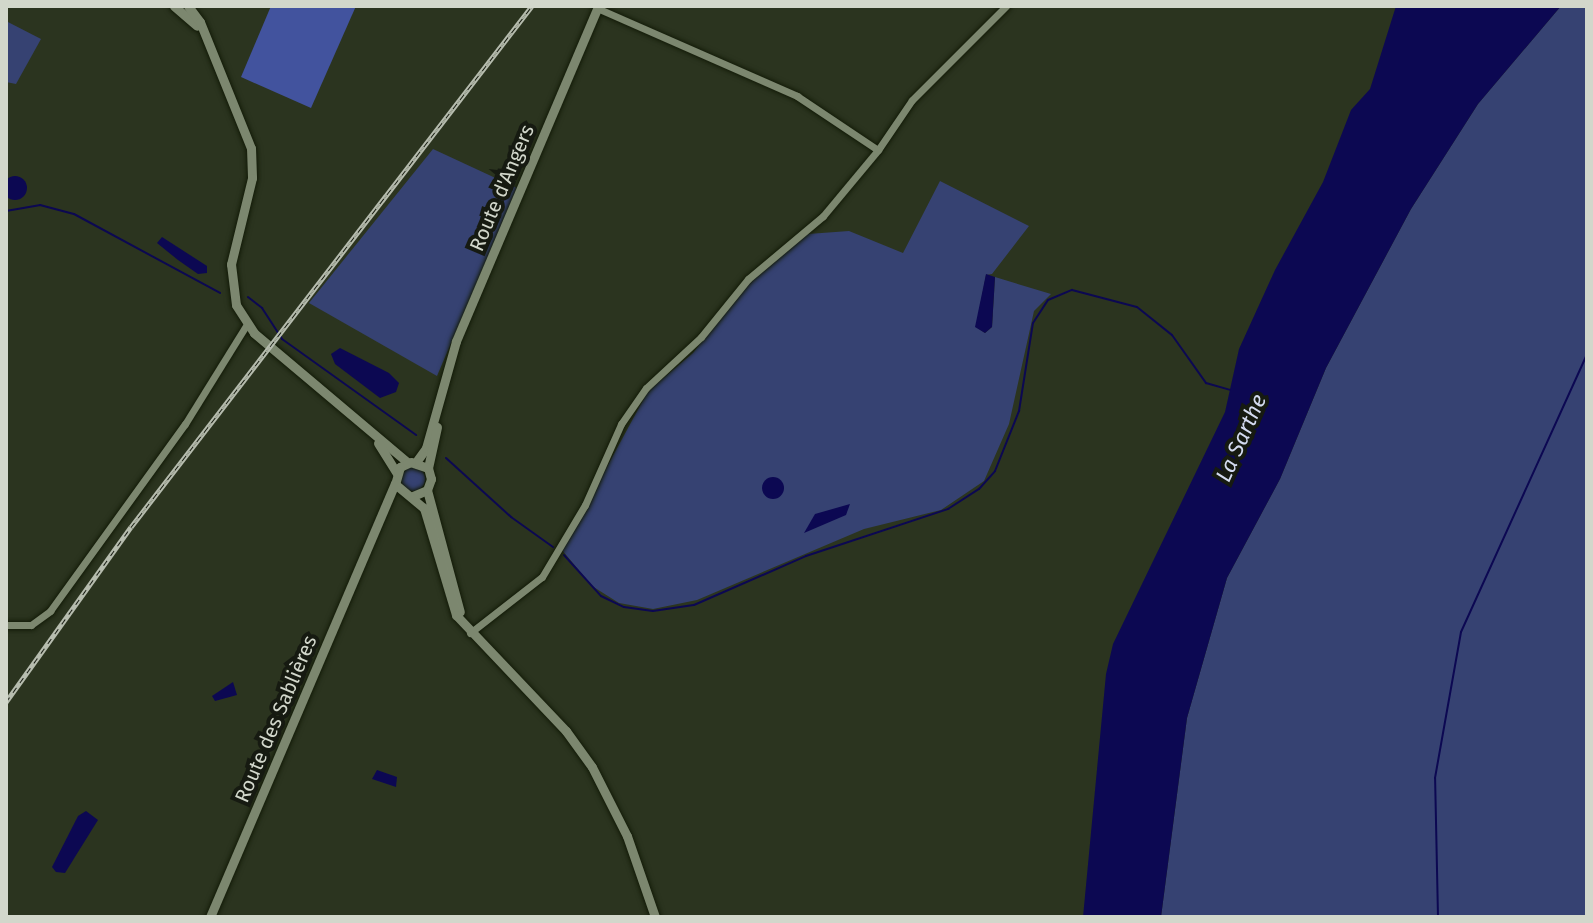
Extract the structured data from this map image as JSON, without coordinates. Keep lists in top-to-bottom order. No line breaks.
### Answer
{"streets":{"street":["Route d'Angers","Route des Sablières"]},"crossings":[["Route d'Angers","Route des Sablières"]],"water":["La Sarthe"]}
